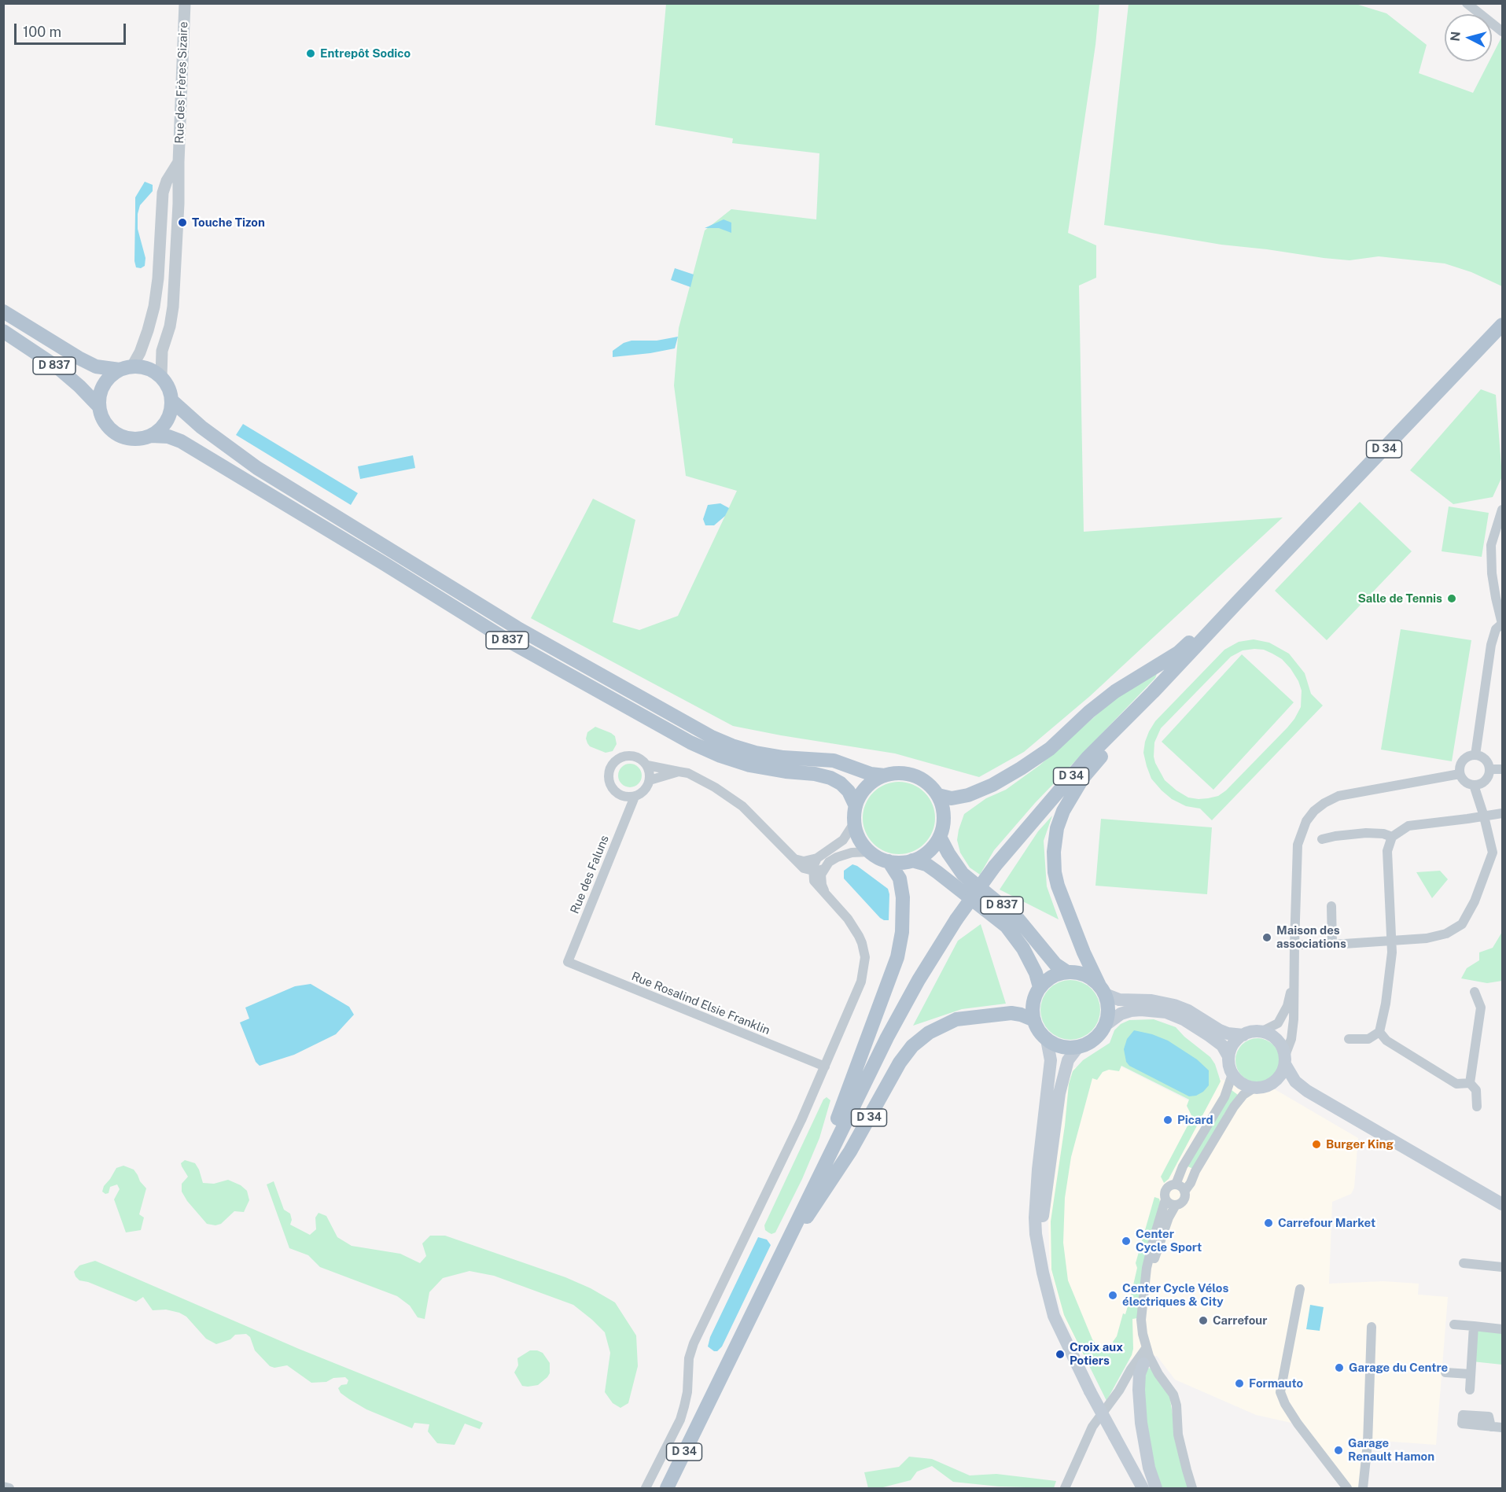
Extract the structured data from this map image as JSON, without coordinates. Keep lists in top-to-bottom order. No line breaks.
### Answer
{"streets":{"main road":["D 837","D 34"],"street":["Rue des Frères Sizaire","Rue des Faluns","Rue Rosalind Elsie Franklin"]},"crossings":[["Rue des Frères Sizaire","D 837"],["D 837","D 34"],["Rue des Faluns","Rue Rosalind Elsie Franklin"]],"places":["Entrepôt Sodico","Touche Tizon","Salle de Tennis","Maison des associations","Picard","Burger King","Carrefour Market","Center Cycle Sport","Center Cycle Vélos électriques & City","Carrefour","Croix aux Potiers","Garage du Centre","Formauto","Garage Renault Hamon"],"scale_bar":"100 m","north":"left"}
